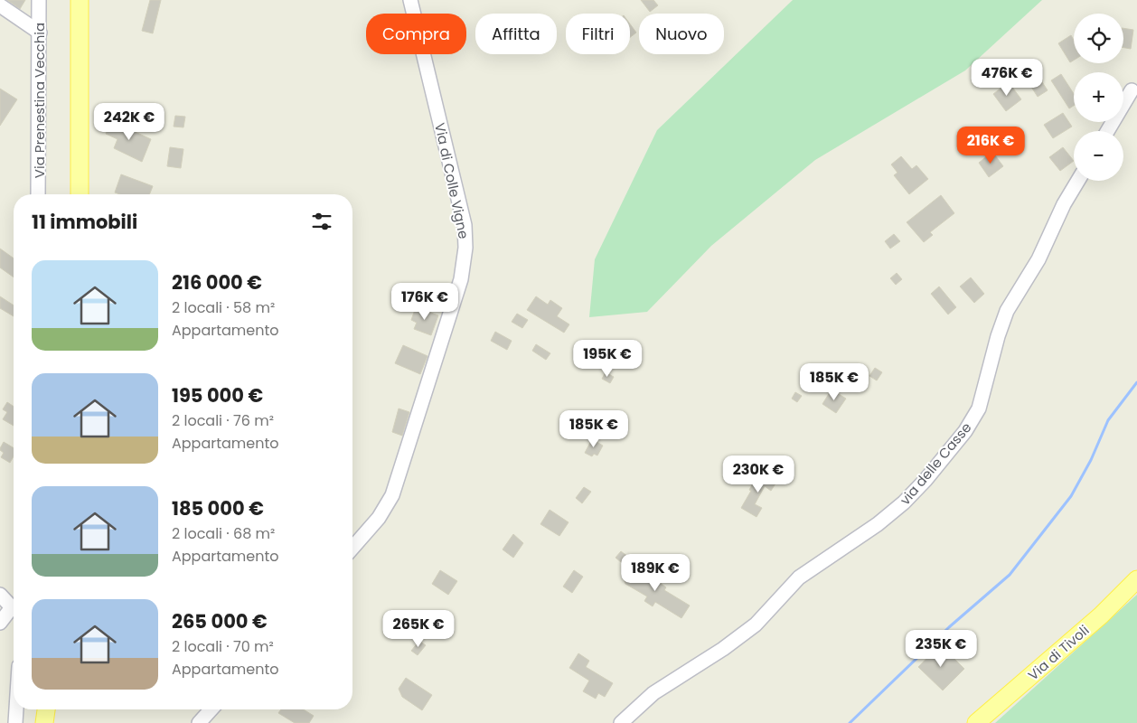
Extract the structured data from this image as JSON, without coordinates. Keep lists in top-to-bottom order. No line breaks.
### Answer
{"streets":{"main road":["Via di Tivoli"],"street":["Via Prenestina Vecchia","Via di Colle Vigne","via delle Casse"]},"page":{"map_buttons":["+","−"],"chip":["Compra","Affitta","Filtri","Nuovo"],"price":["476K €","242K €","216K €","176K €","195K €","185K €","185K €","230K €","189K €","265K €","235K €"],"heading":"11 immobili","list":[{"name":"216 000 €","note":"2 locali · 58 m² · Appartamento"},{"name":"195 000 €","note":"2 locali · 76 m² · Appartamento"},{"name":"185 000 €","note":"2 locali · 68 m² · Appartamento"},{"name":"265 000 €","note":"2 locali · 70 m² · Appartamento"}]}}
